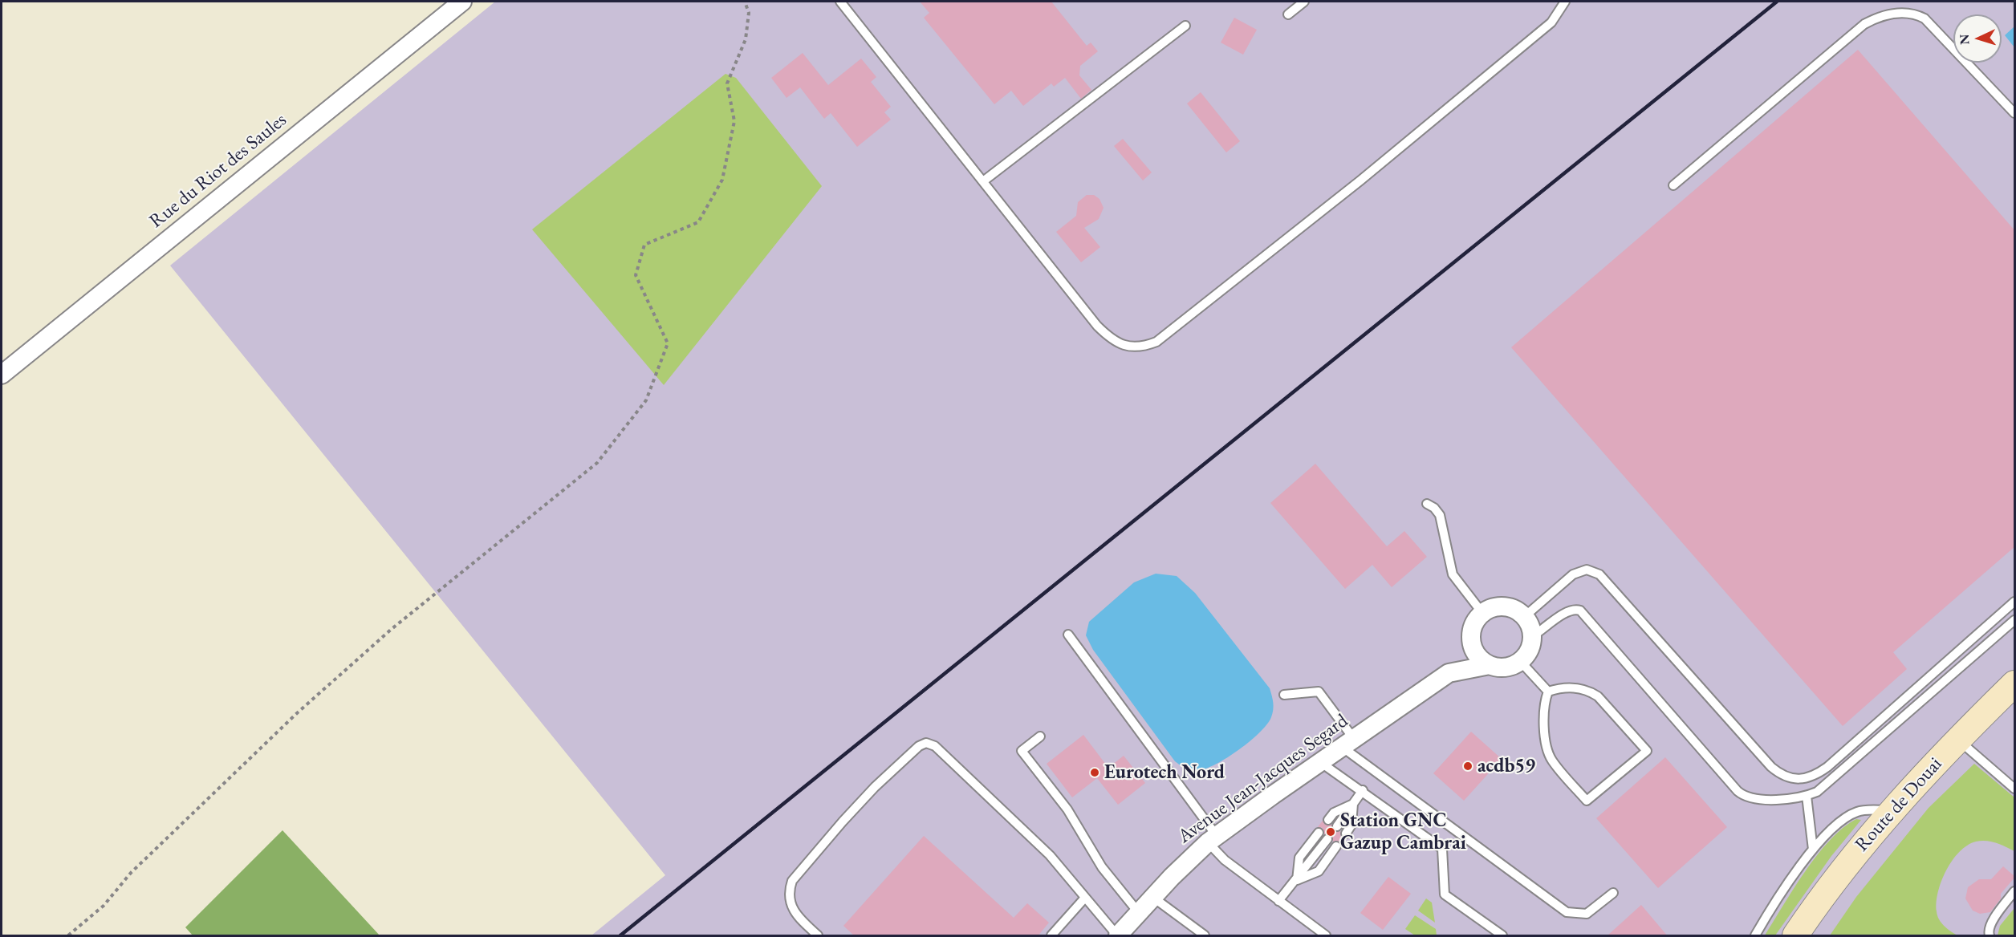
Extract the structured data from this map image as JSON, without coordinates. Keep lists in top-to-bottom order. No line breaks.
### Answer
{"streets":{"main road":["Route de Douai"],"street":["Rue du Riot des Saules","Avenue Jean-Jacques Segard"]},"places":["acdb59","Eurotech Nord","Station GNC Gazup Cambrai"],"north":"left"}
